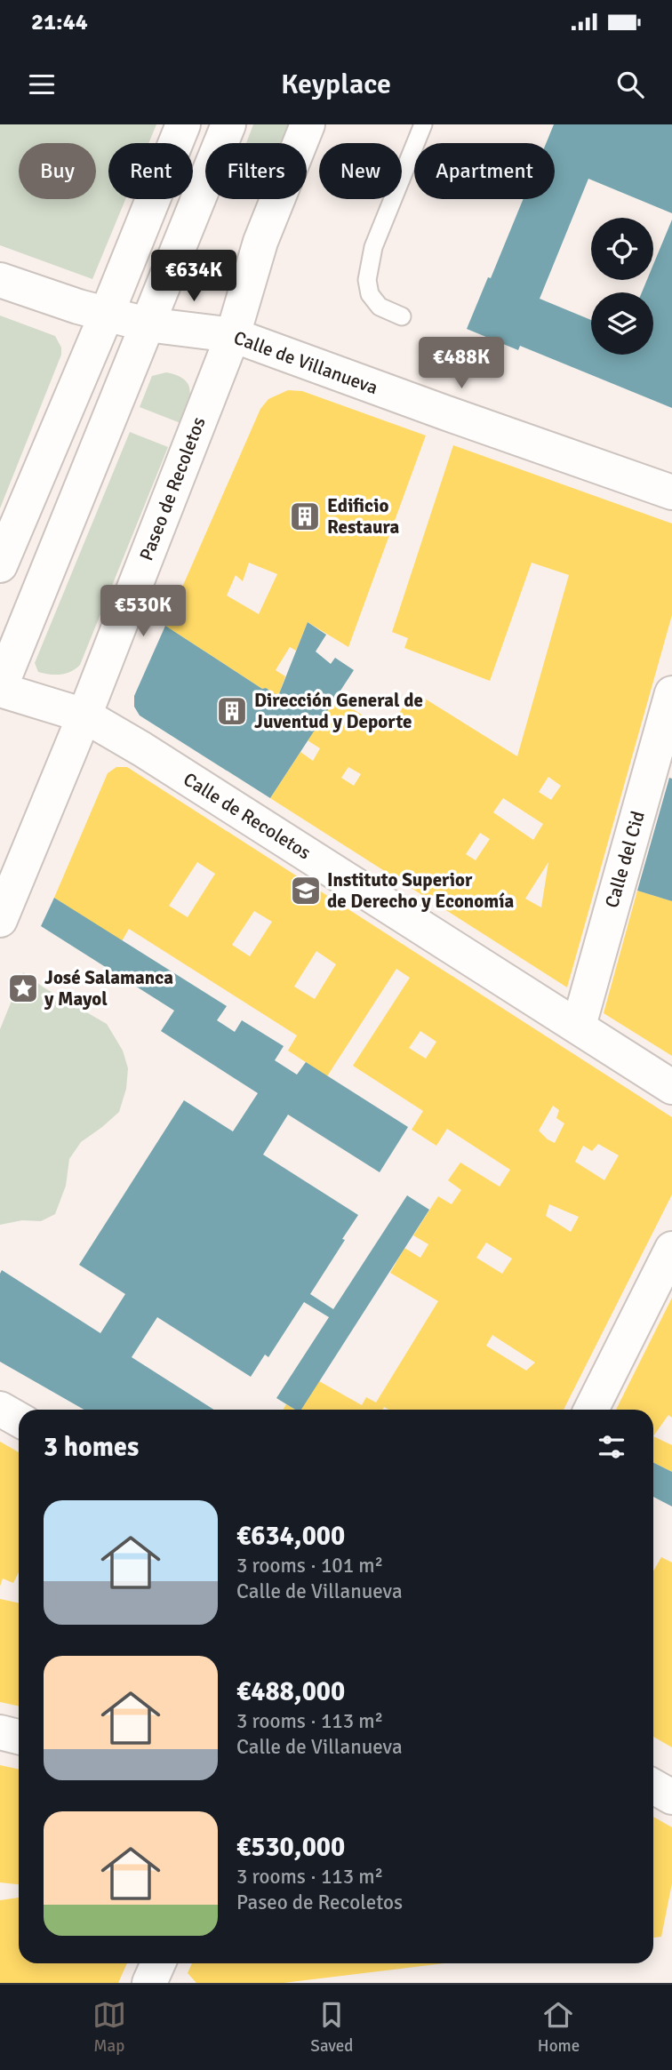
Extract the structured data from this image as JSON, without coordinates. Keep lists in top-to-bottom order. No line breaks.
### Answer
{"streets":{"main road":["Calle de Villanueva","Paseo de Recoletos","Calle de Recoletos","Calle del Cid"]},"crossings":[["Calle de Villanueva","Paseo de Recoletos"],["Paseo de Recoletos","Calle de Recoletos"],["Calle de Recoletos","Calle del Cid"]],"places":{"building":["Edificio Restaura","Dirección General de Juventud y Deporte"],"school or university":["Instituto Superior de Derecho y Economía"],"place":["José Salamanca y Mayol"]},"page":{"status":"21:44","header":"Keyplace","chip":["Buy","Rent","Filters","New","Apartment"],"price":["€634K","€488K","€530K"],"heading":"3 homes","list":[{"name":"€634,000","note":"3 rooms · 101 m² · Calle de Villanueva"},{"name":"€488,000","note":"3 rooms · 113 m² · Calle de Villanueva"},{"name":"€530,000","note":"3 rooms · 113 m² · Paseo de Recoletos"}],"tabs":["Map","Saved","Home"]}}
